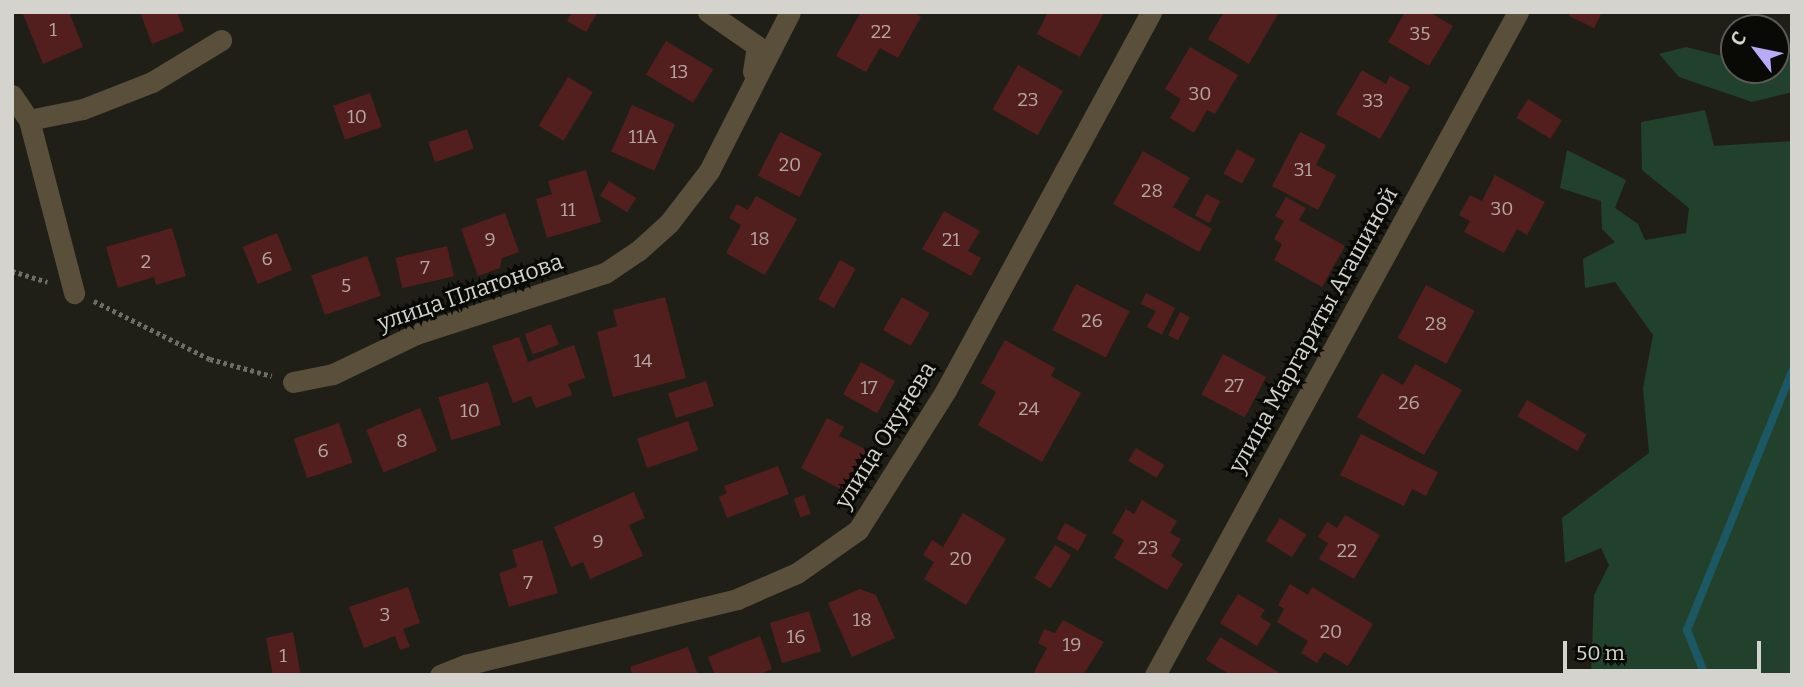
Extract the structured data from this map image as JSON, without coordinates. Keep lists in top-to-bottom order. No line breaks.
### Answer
{"streets":{"street":["улица Платонова","улица Маргариты Агашиной","улица Окунева"]},"house_numbers":["1","22","35","13","30","23","33","10","11А","20","31","28","30","11","18","9","21","6","2","7","5","26","28","14","27","17","26","24","10","8","6","9","23","22","20","7","3","18","20","16","19","1"],"scale_bar":"50 m","north":"top left"}
